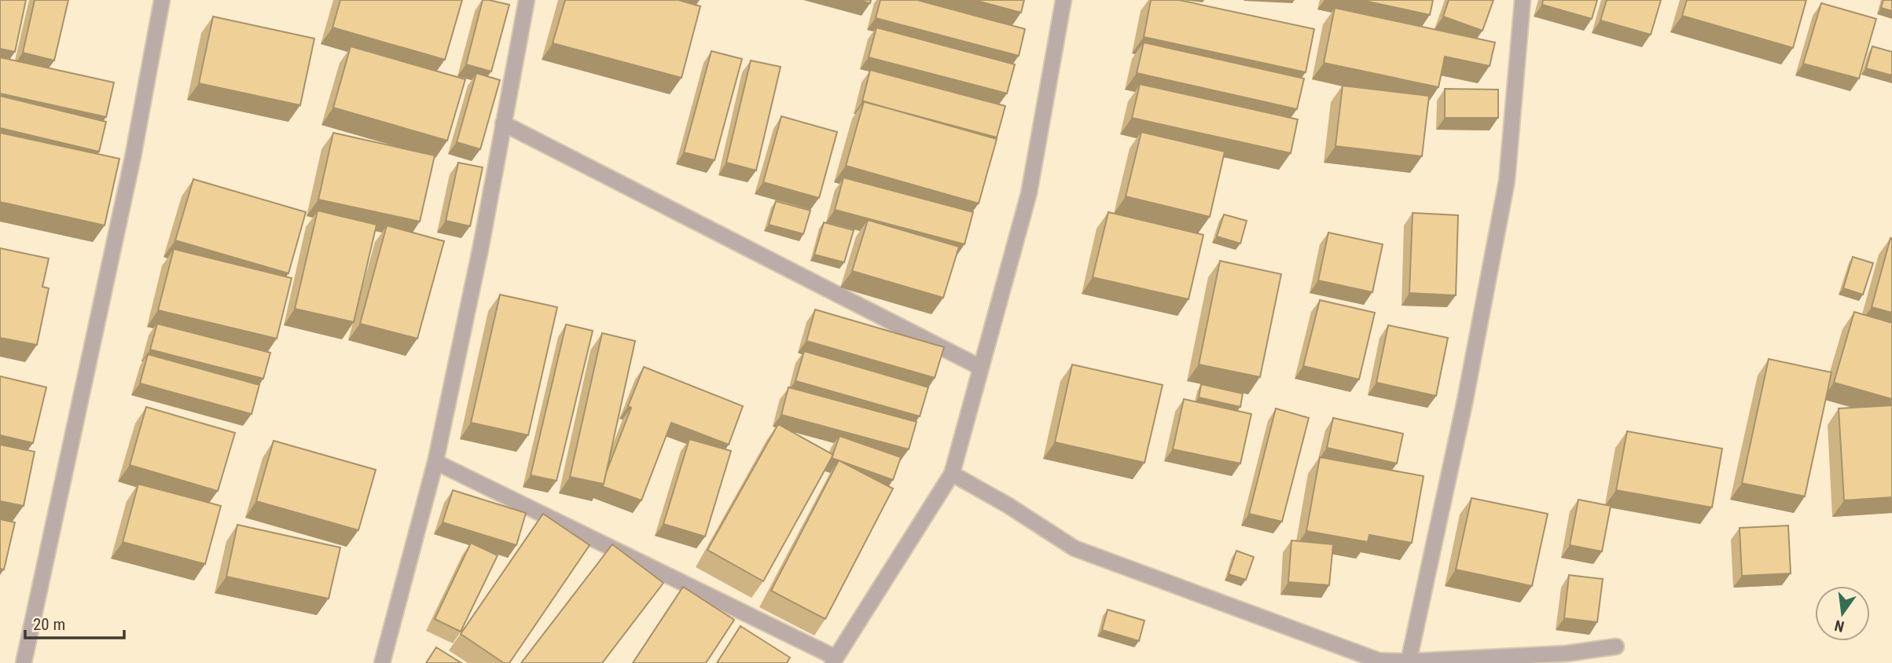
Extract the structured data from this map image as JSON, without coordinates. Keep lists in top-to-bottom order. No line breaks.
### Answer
{"scale_bar":"20 m","north":"bottom"}
